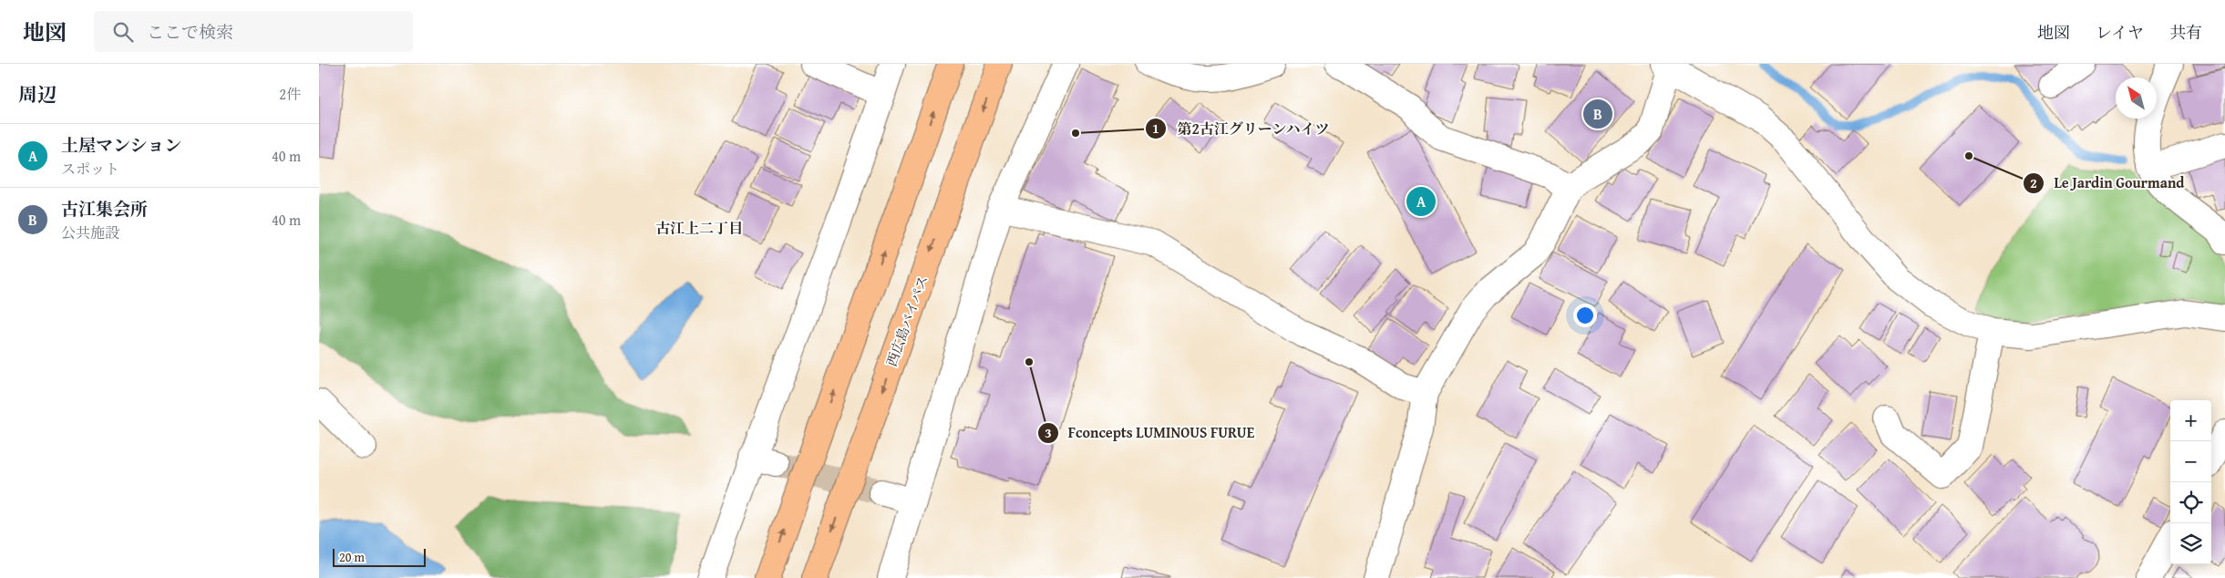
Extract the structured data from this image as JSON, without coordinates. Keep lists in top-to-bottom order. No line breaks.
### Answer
{"streets":{"highway":["西広島バイパス"]},"districts":["古江上二丁目"],"places":["第2古江グリーンハイツ","Le Jardin Gourmand","Fconcepts LUMINOUS FURUE"],"scale_bar":"20 m","north":"top left","page":{"header":"地図","search":"ここで検索","nav":["地図","レイヤ","共有"],"heading":["周辺","2件"],"pins":["B","A"],"list":[{"mark":"A","name":"土屋マンション","note":"スポット","value":"40 m"},{"mark":"B","name":"古江集会所","note":"公共施設","value":"40 m"}],"map_buttons":["+","−"],"scale":"20 m"}}
